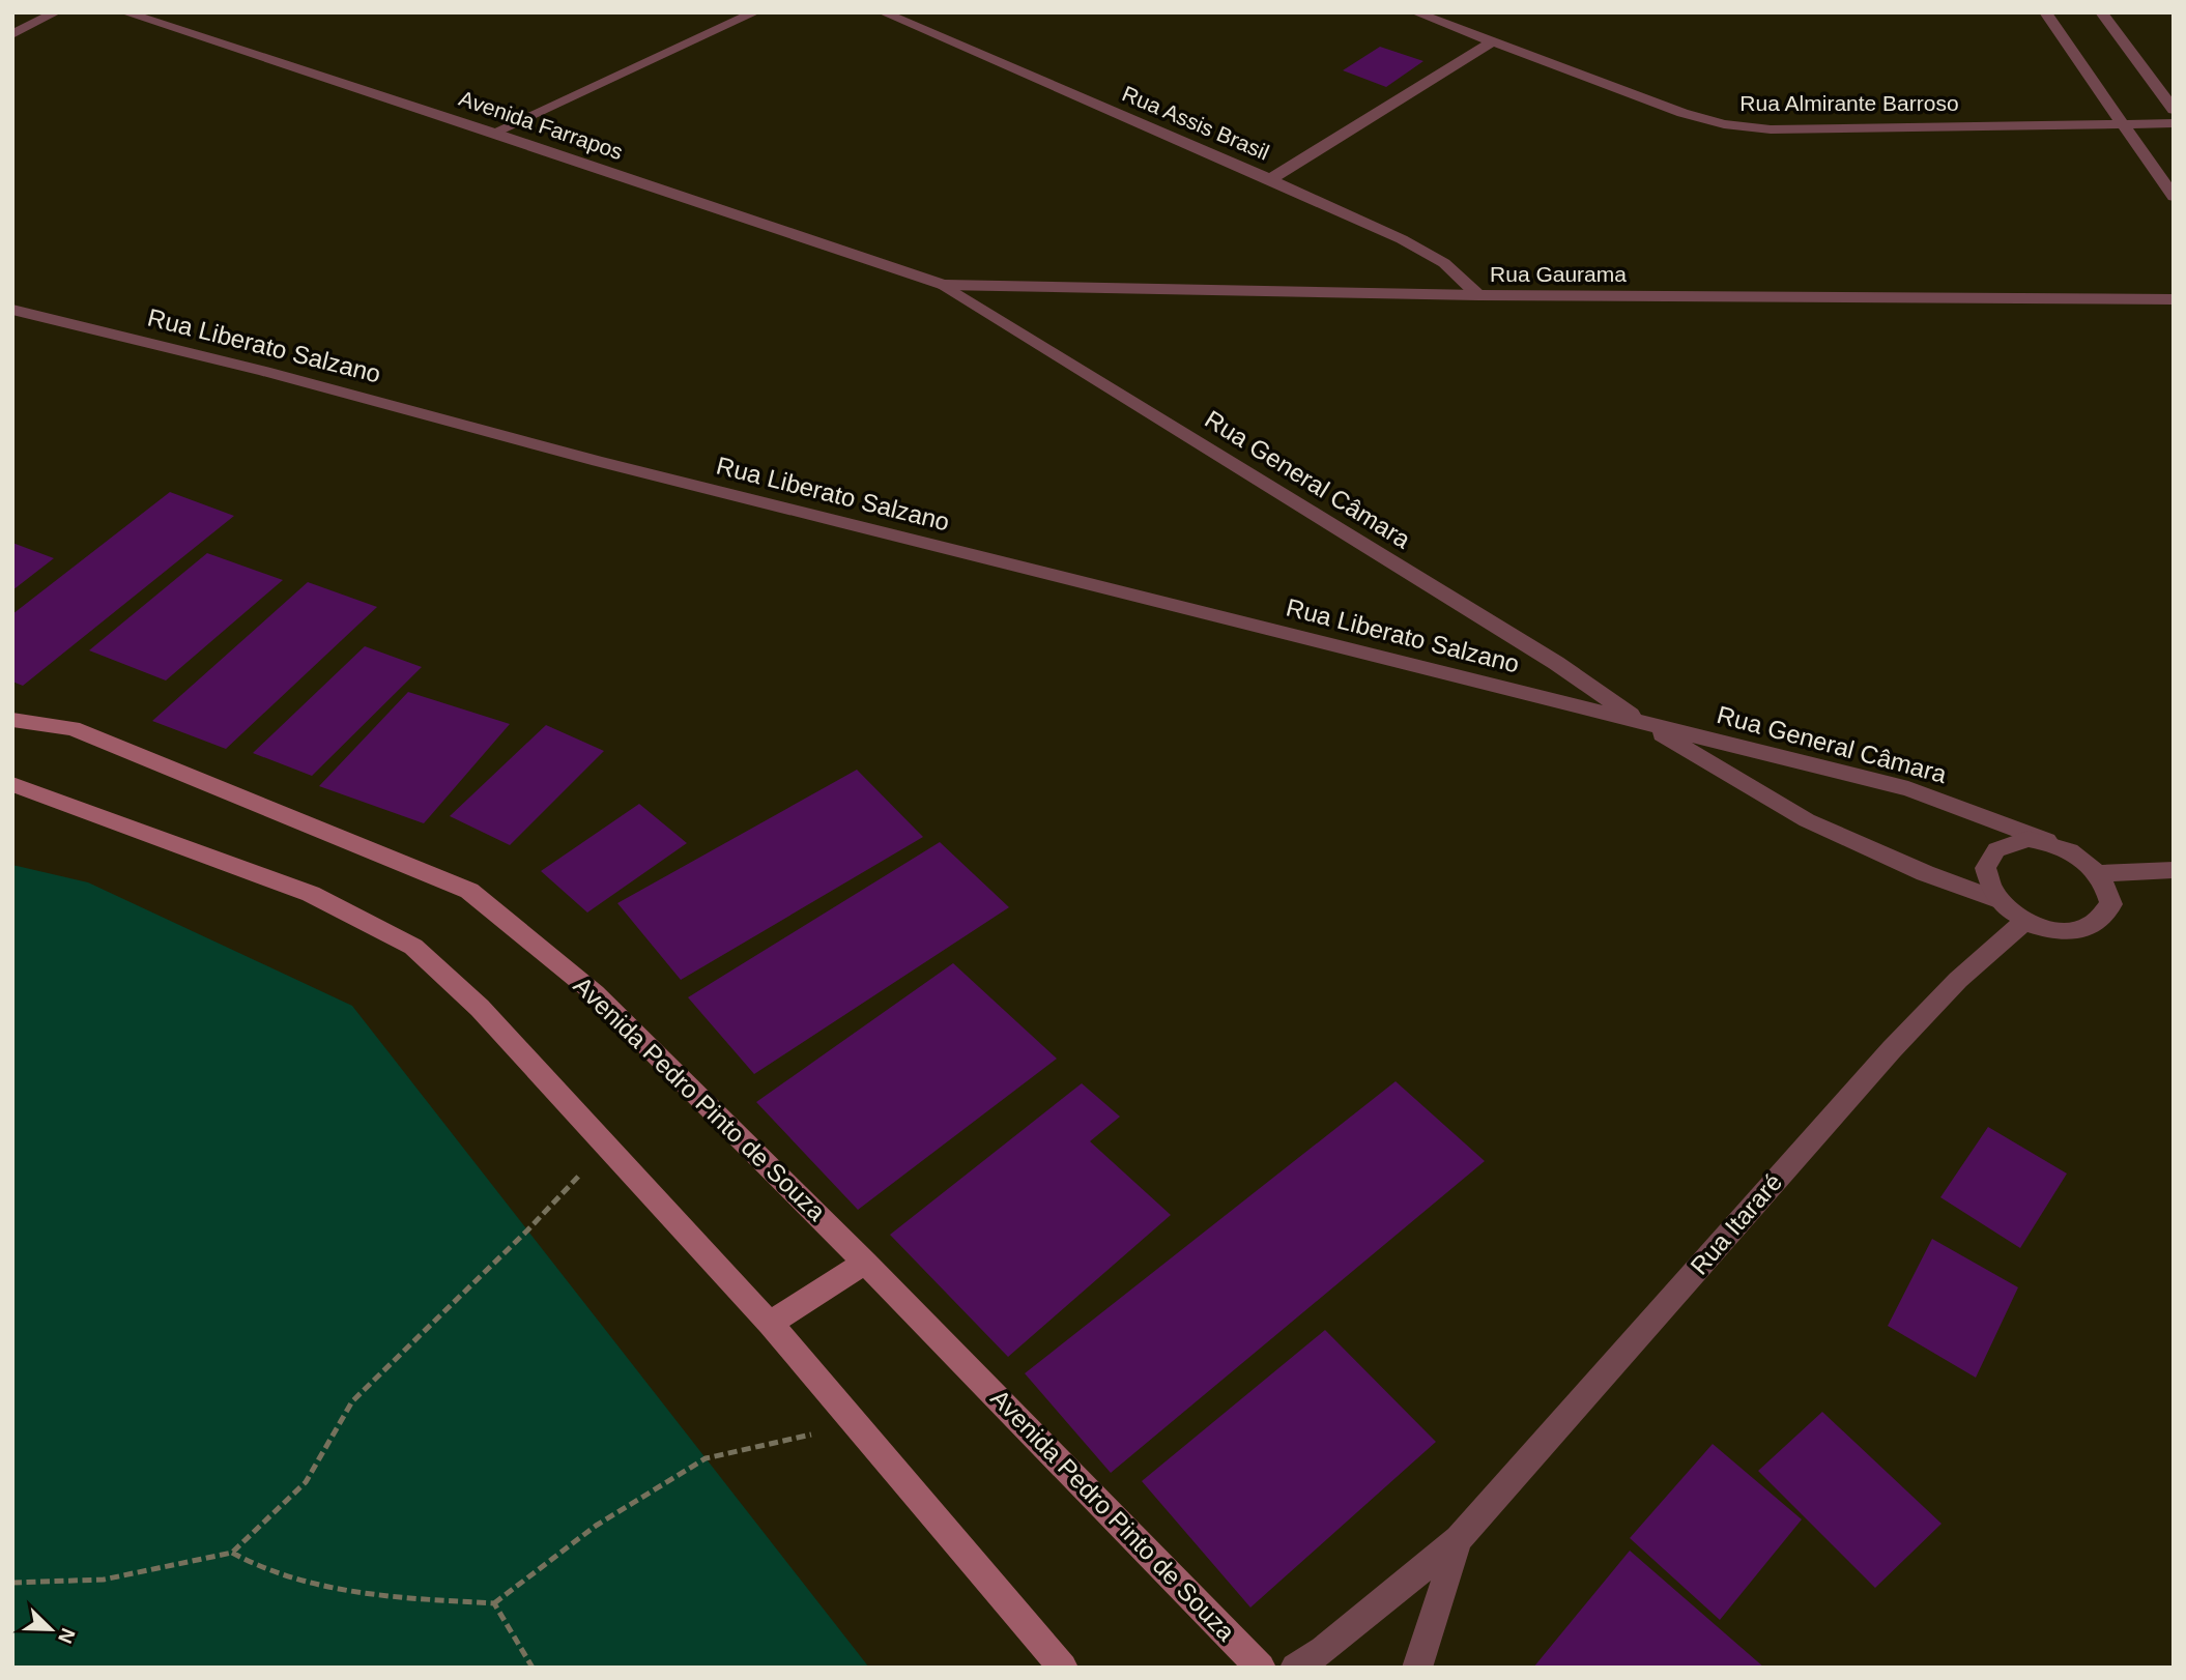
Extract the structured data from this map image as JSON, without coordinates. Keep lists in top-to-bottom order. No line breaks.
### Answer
{"streets":{"main road":["Avenida Pedro Pinto de Souza"],"street":["Rua Almirante Barroso","Rua Assis Brasil","Avenida Farrapos","Rua Gaurama","Rua Liberato Salzano","Rua General Câmara","Rua Itararé"]},"crossings":[["Rua Assis Brasil","Rua Gaurama"],["Avenida Farrapos","Rua Gaurama"],["Avenida Farrapos","Rua General Câmara"],["Rua Gaurama","Rua General Câmara"],["Rua Liberato Salzano","Rua General Câmara"],["Rua General Câmara","Rua Itararé"]],"north":"bottom right"}
